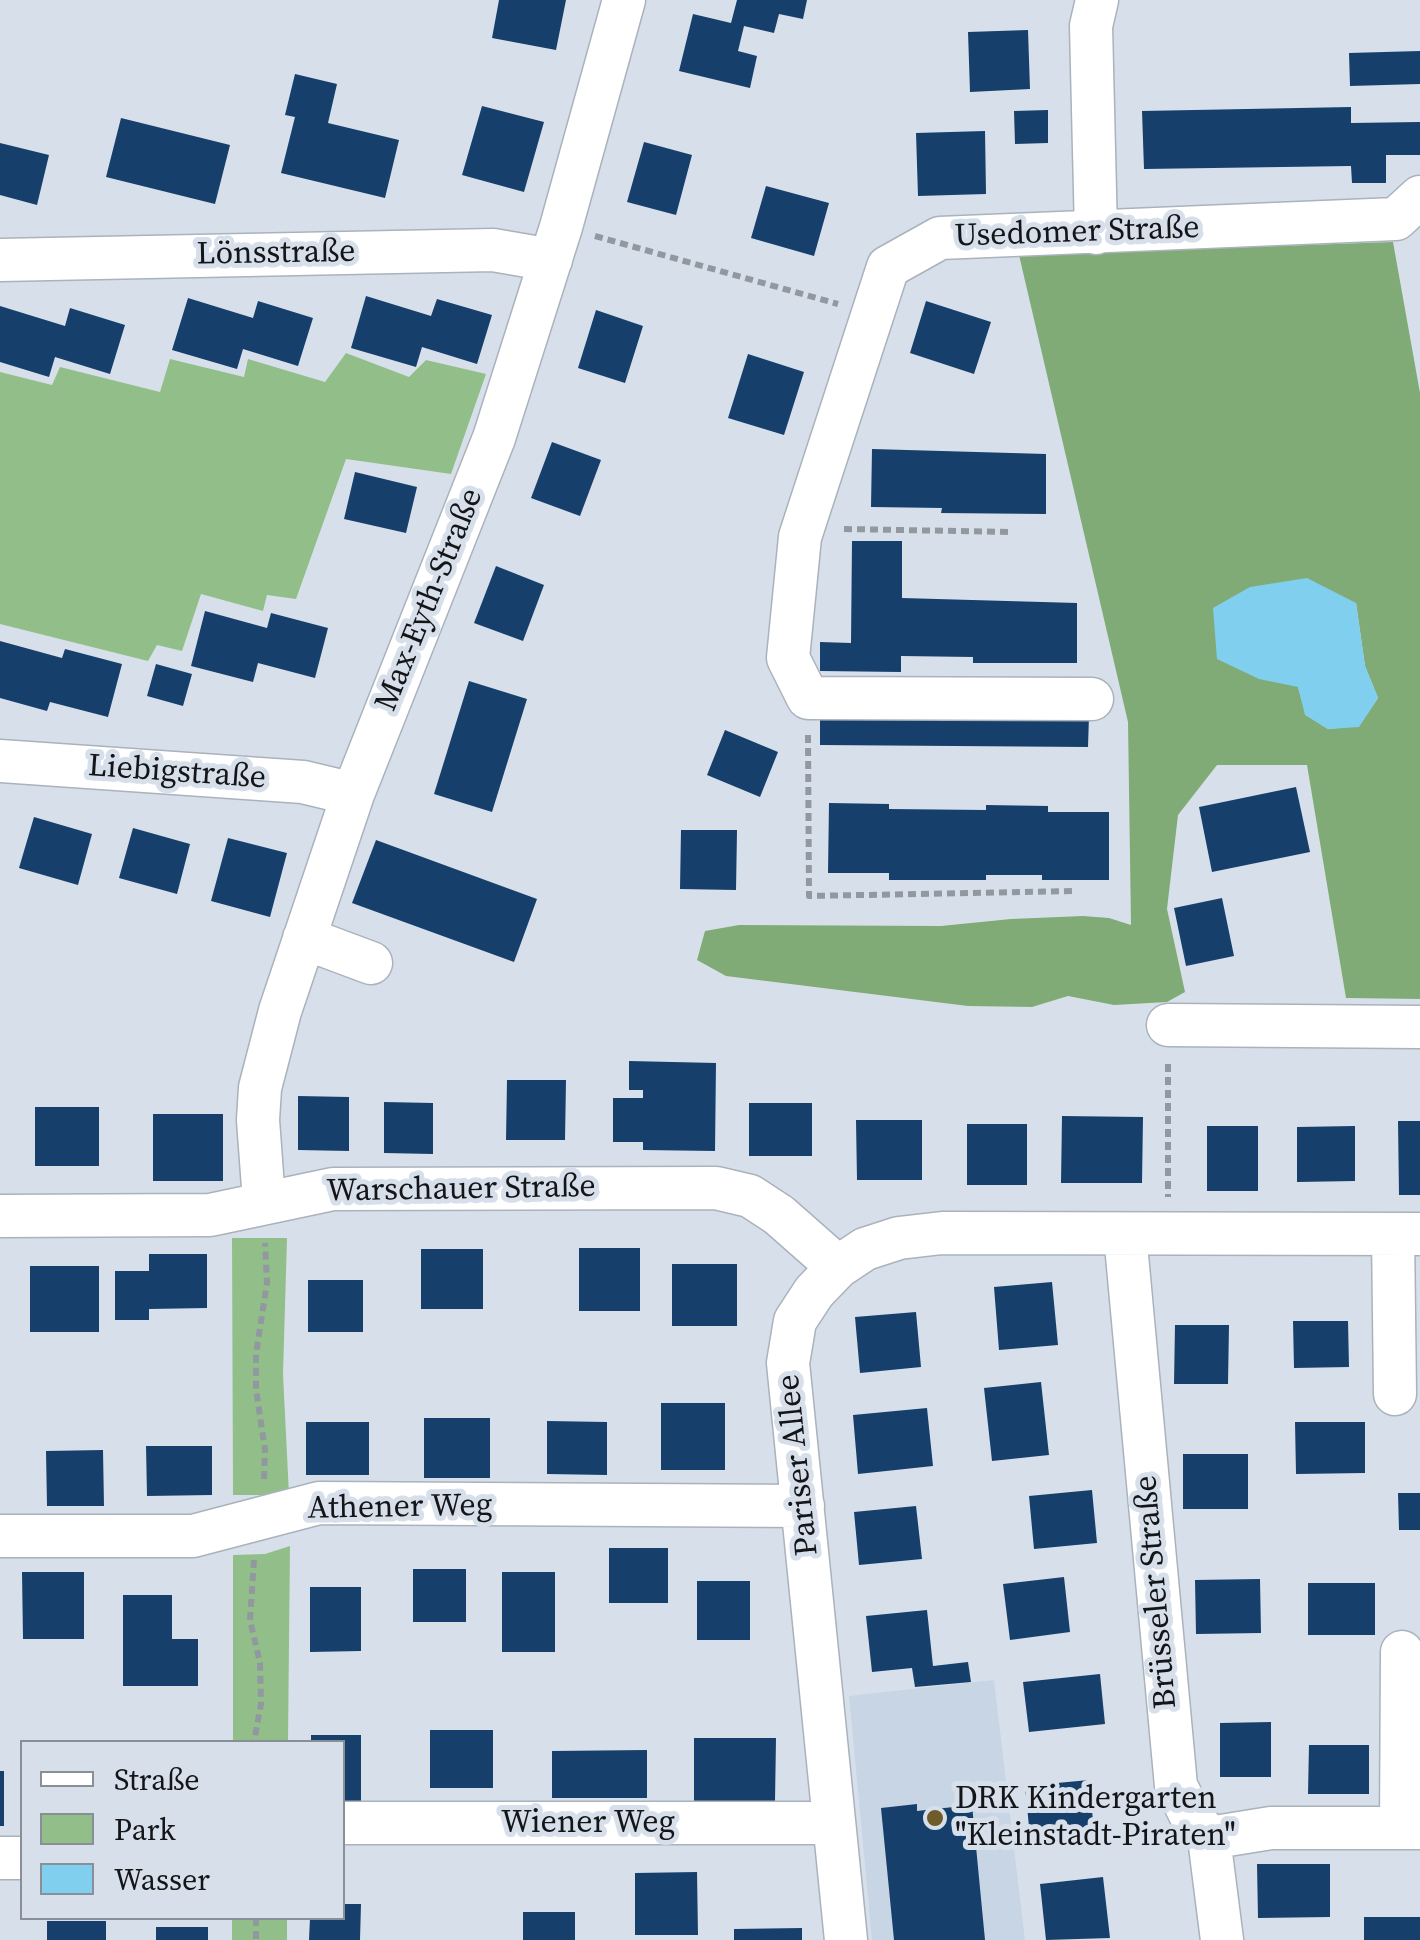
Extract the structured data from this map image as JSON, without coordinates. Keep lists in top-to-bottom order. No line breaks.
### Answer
{"streets":{"street":["Usedomer Straße","Lönsstraße","Max-Eyth-Straße","Liebigstraße","Warschauer Straße","Pariser Allee","Athener Weg","Brüsseler Straße","Wiener Weg"]},"crossings":[["Lönsstraße","Max-Eyth-Straße"],["Max-Eyth-Straße","Liebigstraße"],["Max-Eyth-Straße","Warschauer Straße"],["Warschauer Straße","Pariser Allee"],["Pariser Allee","Athener Weg"],["Pariser Allee","Brüsseler Straße"],["Pariser Allee","Wiener Weg"]],"places":["DRK Kindergarten \"Kleinstadt-Piraten\""],"legend":["Straße","Park","Wasser"]}
